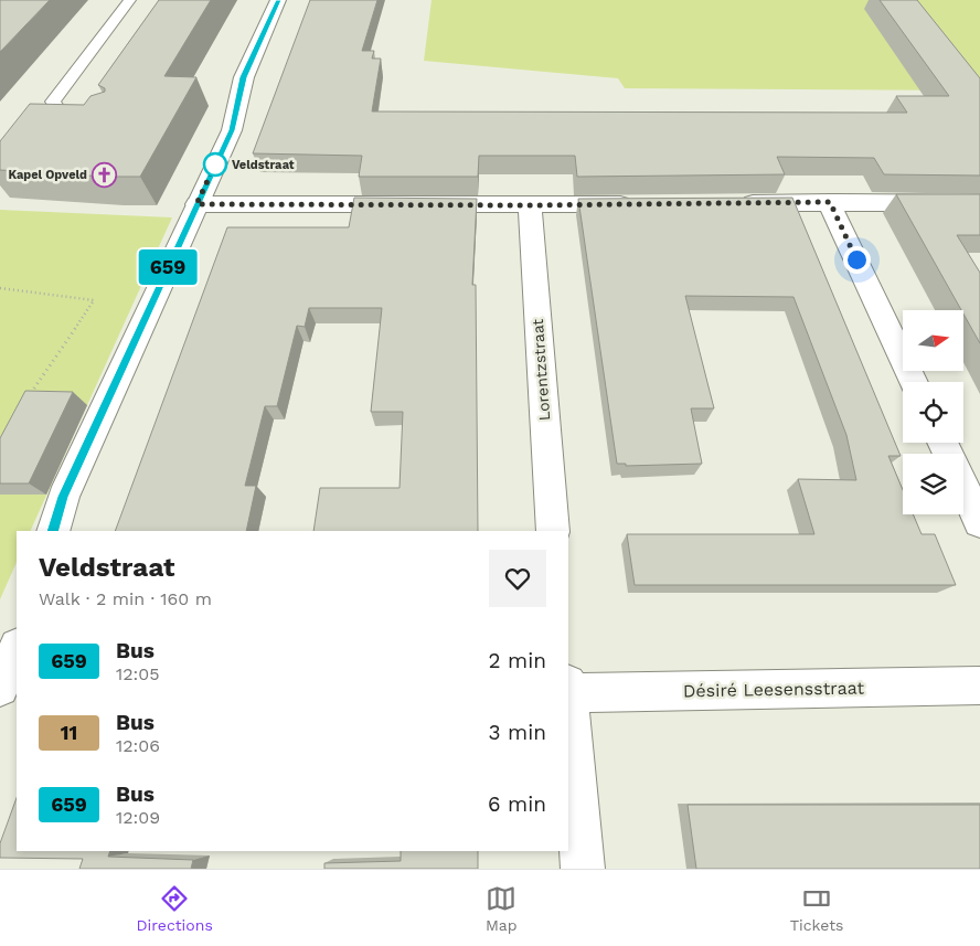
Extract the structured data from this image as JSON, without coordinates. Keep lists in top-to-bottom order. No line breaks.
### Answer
{"streets":{"street":["Lorentzstraat","Désiré Leesensstraat"]},"places":{"other":["Veldstraat"],"church":["Kapel Opveld"]},"lines":["bus line 659"],"north":"right","page":{"on_map":"659","heading":["Veldstraat","Walk · 2 min · 160 m"],"list":[{"mark":"659","name":"Bus","note":"12:05","value":"2 min"},{"mark":"11","name":"Bus","note":"12:06","value":"3 min"},{"mark":"659","name":"Bus","note":"12:09","value":"6 min"}],"tabs":["Directions","Map","Tickets"]}}
